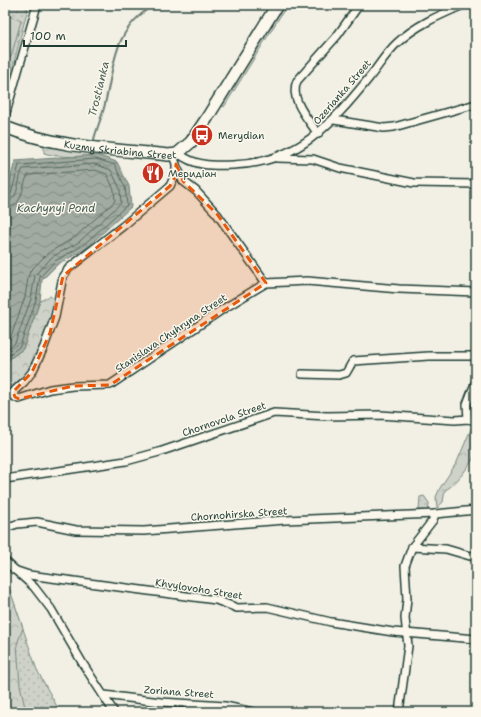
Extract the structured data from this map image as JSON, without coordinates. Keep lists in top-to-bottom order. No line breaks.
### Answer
{"streets":{"main road":["Kuzmy Skriabina Street"],"street":["Ozerianka Street","Stanislava Chyhryna Street","Chornovola Street","Chornohirska Street","Khvylovoho Street","Zoriana Street"]},"crossings":[["Ozerianka Street","Kuzmy Skriabina Street"]],"water":["Trostianka","Kachynyi Pond"],"places":{"bus stop":["Merydian"],"restaurant":["Меридіан"]},"scale_bar":"100 m"}
